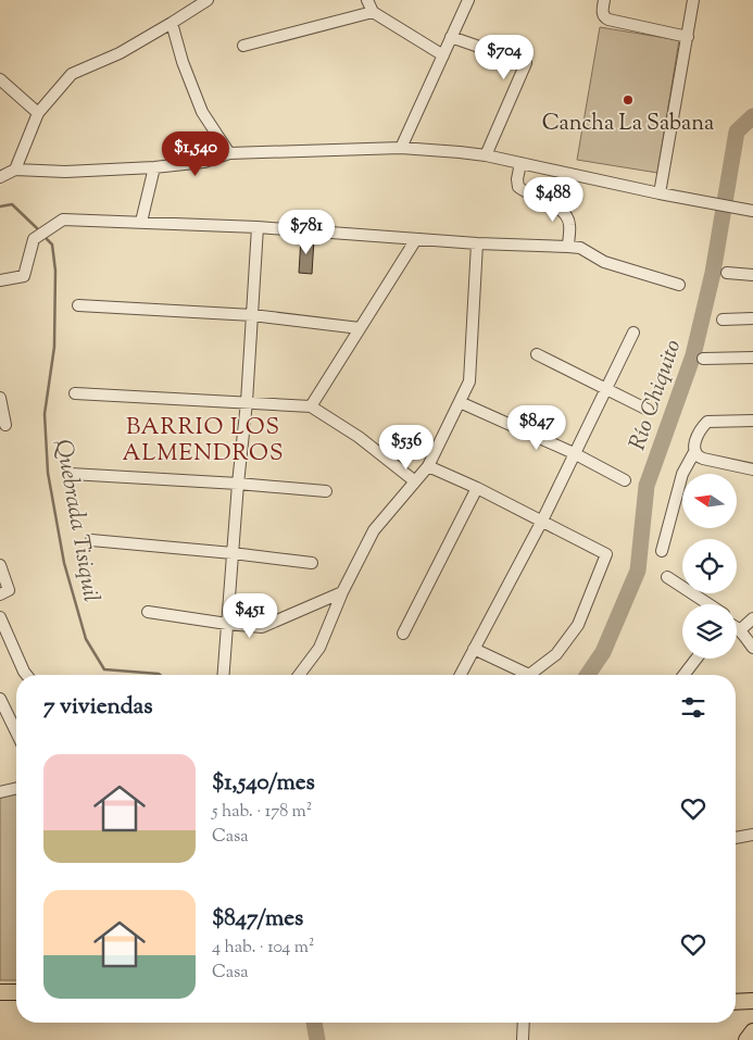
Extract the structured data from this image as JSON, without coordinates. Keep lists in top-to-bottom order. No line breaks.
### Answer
{"districts":["BARRIO LOS ALMENDROS"],"water":["Río Chiquito","Quebrada Tisiquil"],"places":["Cancha La Sabana"],"north":"left","page":{"price":["$704","$1,540","$488","$781","$847","$536","$451"],"heading":"7 viviendas","list":[{"name":"$1,540/mes","note":"5 hab. · 178 m² · Casa"},{"name":"$847/mes","note":"4 hab. · 104 m² · Casa"}]}}
